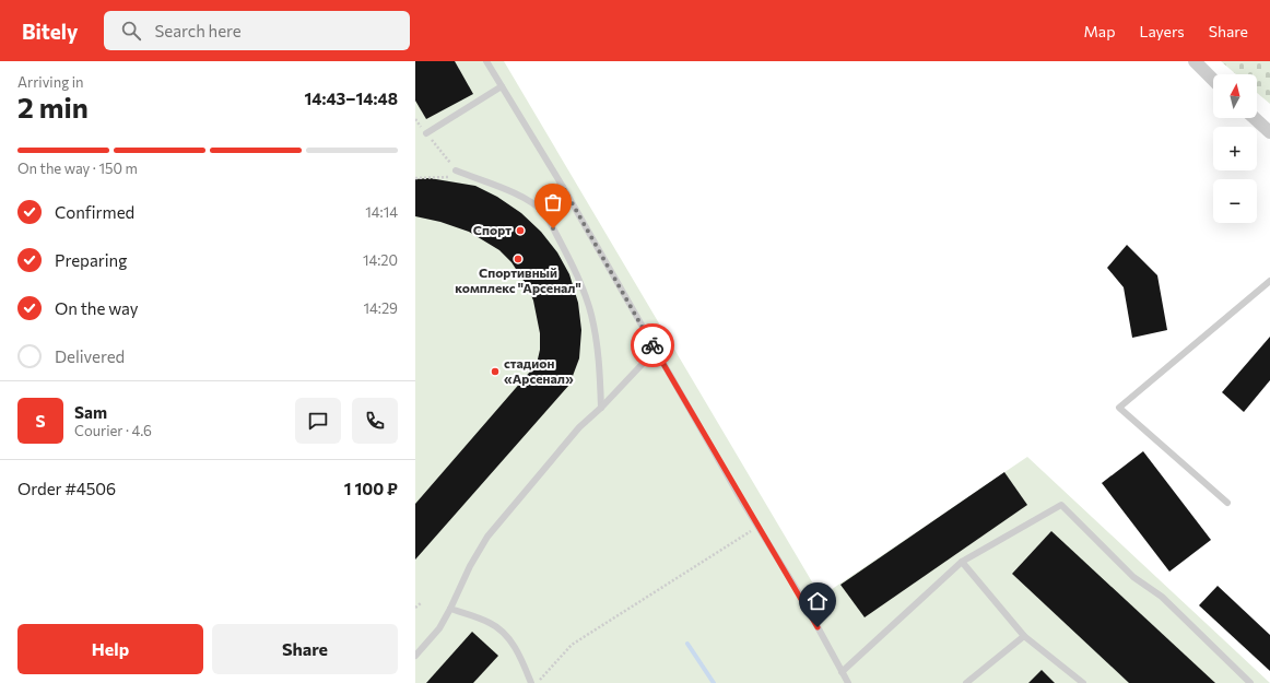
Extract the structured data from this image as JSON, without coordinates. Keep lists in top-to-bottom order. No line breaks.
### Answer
{"places":["Спорт","Спортивный комплекс \"Арсенал\"","стадион «Арсенал»"],"north":"top","page":{"header":"Bitely","search":"Search here","nav":["Map","Layers","Share"],"heading":["2 min","Arriving in","14:43–14:48"],"panel":["Sam","Courier · 4.6","Order #4506","1 100 ₽"],"map_buttons":["+","−"],"bar":"On the way · 150 m","list":[["Confirmed","14:14"],["Preparing","14:20"],["On the way","14:29"],"Delivered"],"round":"S","buttons":["Help","Share"]}}
